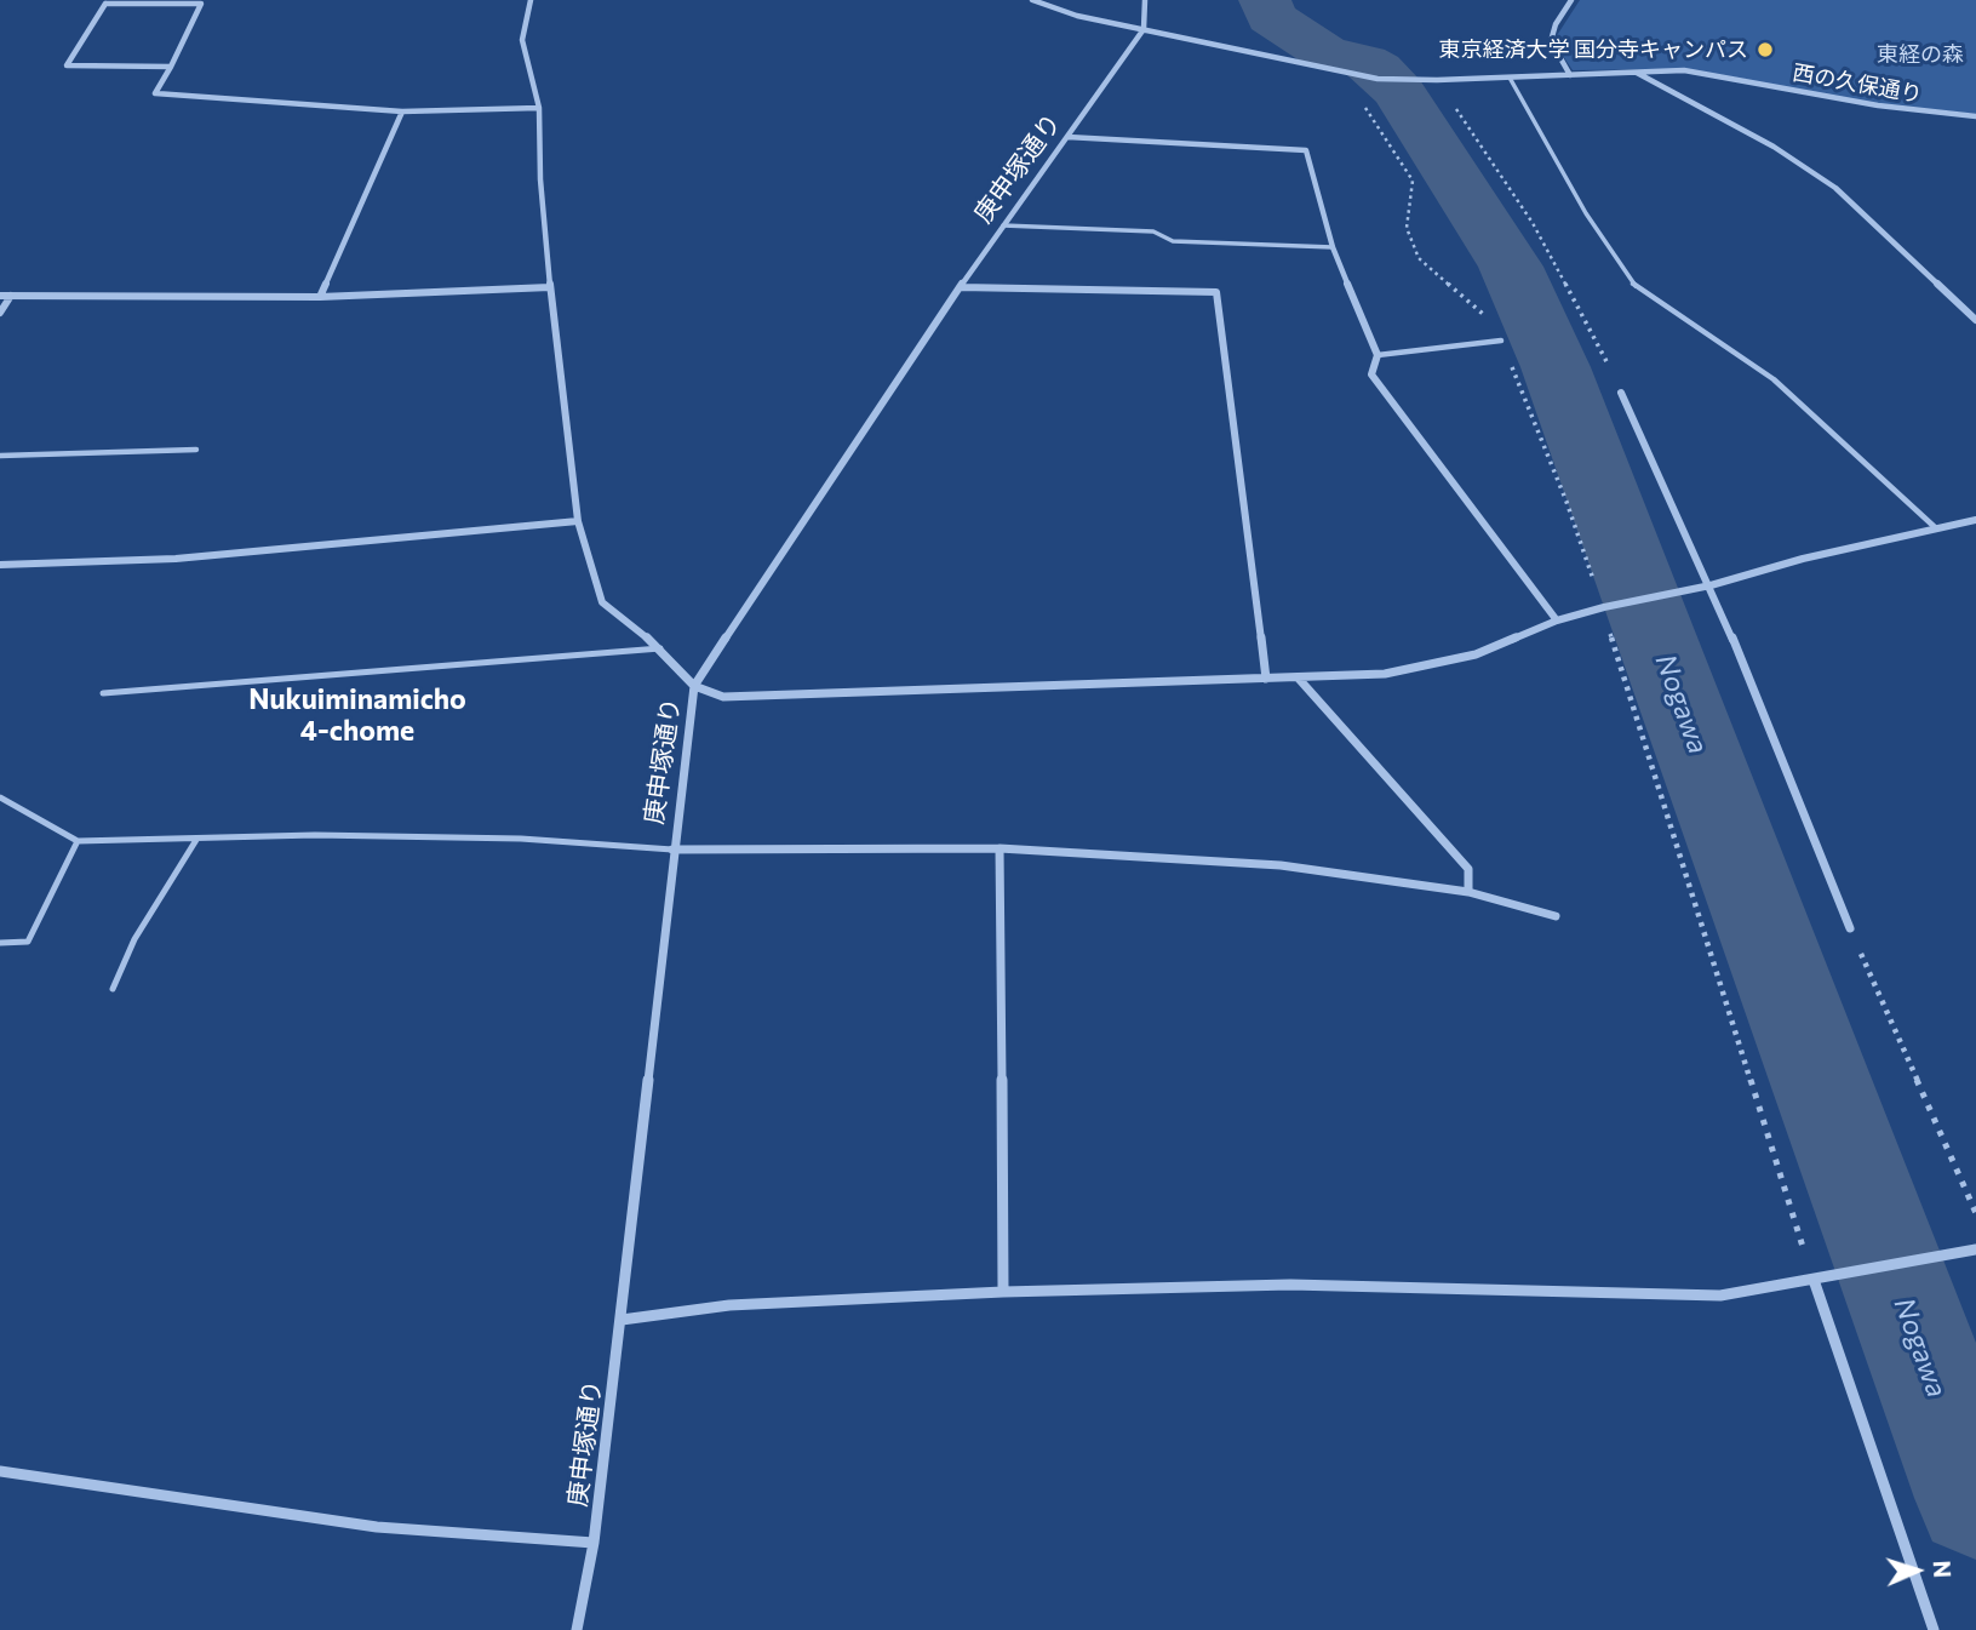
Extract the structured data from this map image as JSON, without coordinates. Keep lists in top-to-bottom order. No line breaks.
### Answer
{"streets":{"street":["西の久保通り","庚申塚通り"]},"districts":["Nukuiminamicho 4-chome"],"water":["Nogawa"],"parks":["東経の森"],"places":["東京経済大学 国分寺キャンパス"],"north":"right"}
